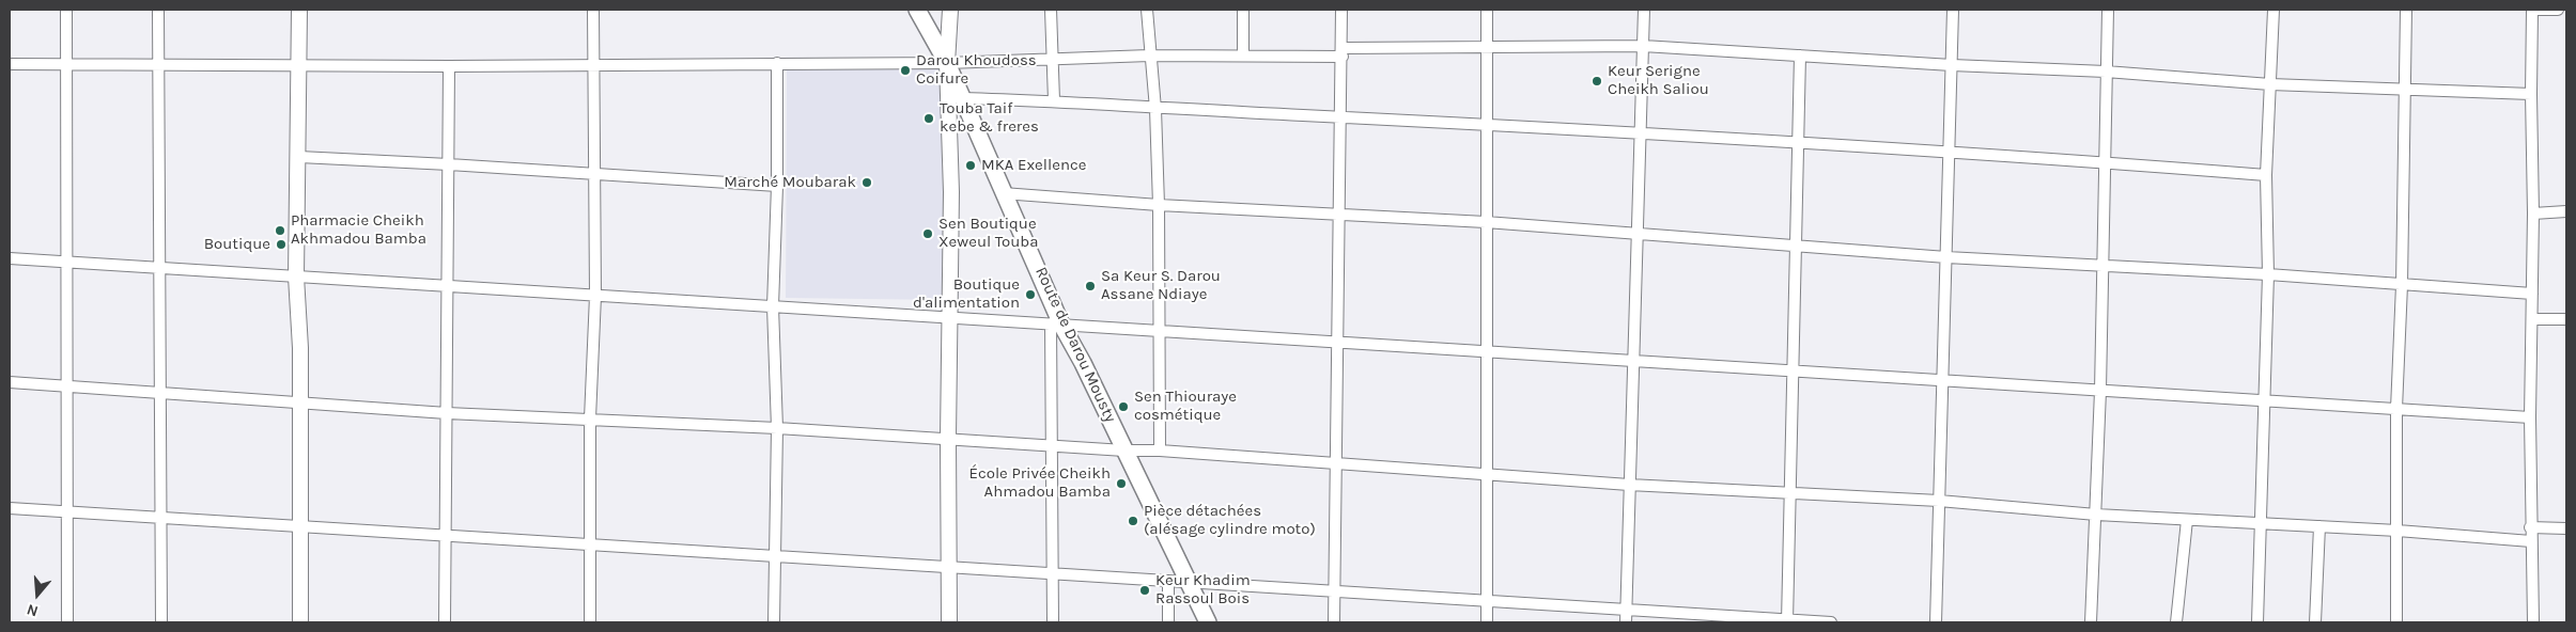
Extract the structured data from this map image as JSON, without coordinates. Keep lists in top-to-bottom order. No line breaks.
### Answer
{"streets":{"main road":["Route de Darou Mousty"]},"places":["Darou Khoudoss Coifure","Keur Serigne Cheikh Saliou","Touba Taif kebe & freres","MKA Exellence","Marché Moubarak","Pharmacie Cheikh Akhmadou Bamba","Sen Boutique Xeweul Touba","Boutique","Sa Keur S. Darou Assane Ndiaye","Boutique d'alimentation","Sen Thiouraye cosmétique","École Privée Cheikh Ahmadou Bamba","Pièce détachées (alésage cylindre moto)","Keur Khadim Rassoul Bois"],"north":"bottom"}
